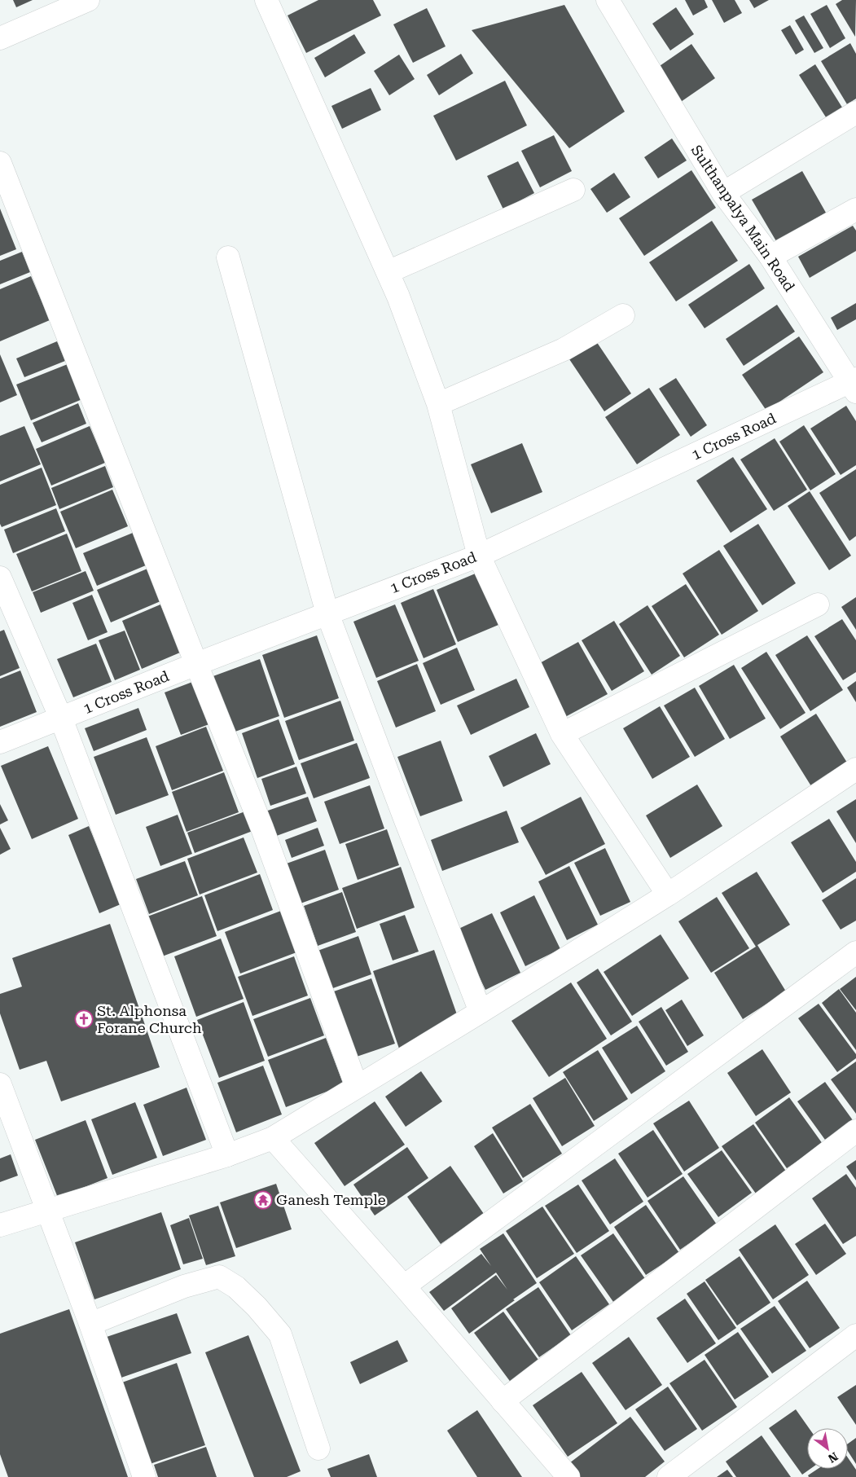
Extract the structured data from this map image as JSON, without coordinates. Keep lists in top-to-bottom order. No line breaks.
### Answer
{"streets":{"street":["Sulthanpalya Main Road","1 Cross Road"]},"crossings":[["Sulthanpalya Main Road","1 Cross Road"]],"places":{"church":["St. Alphonsa Forane Church"],"temple":["Ganesh Temple"]},"north":"bottom right"}
